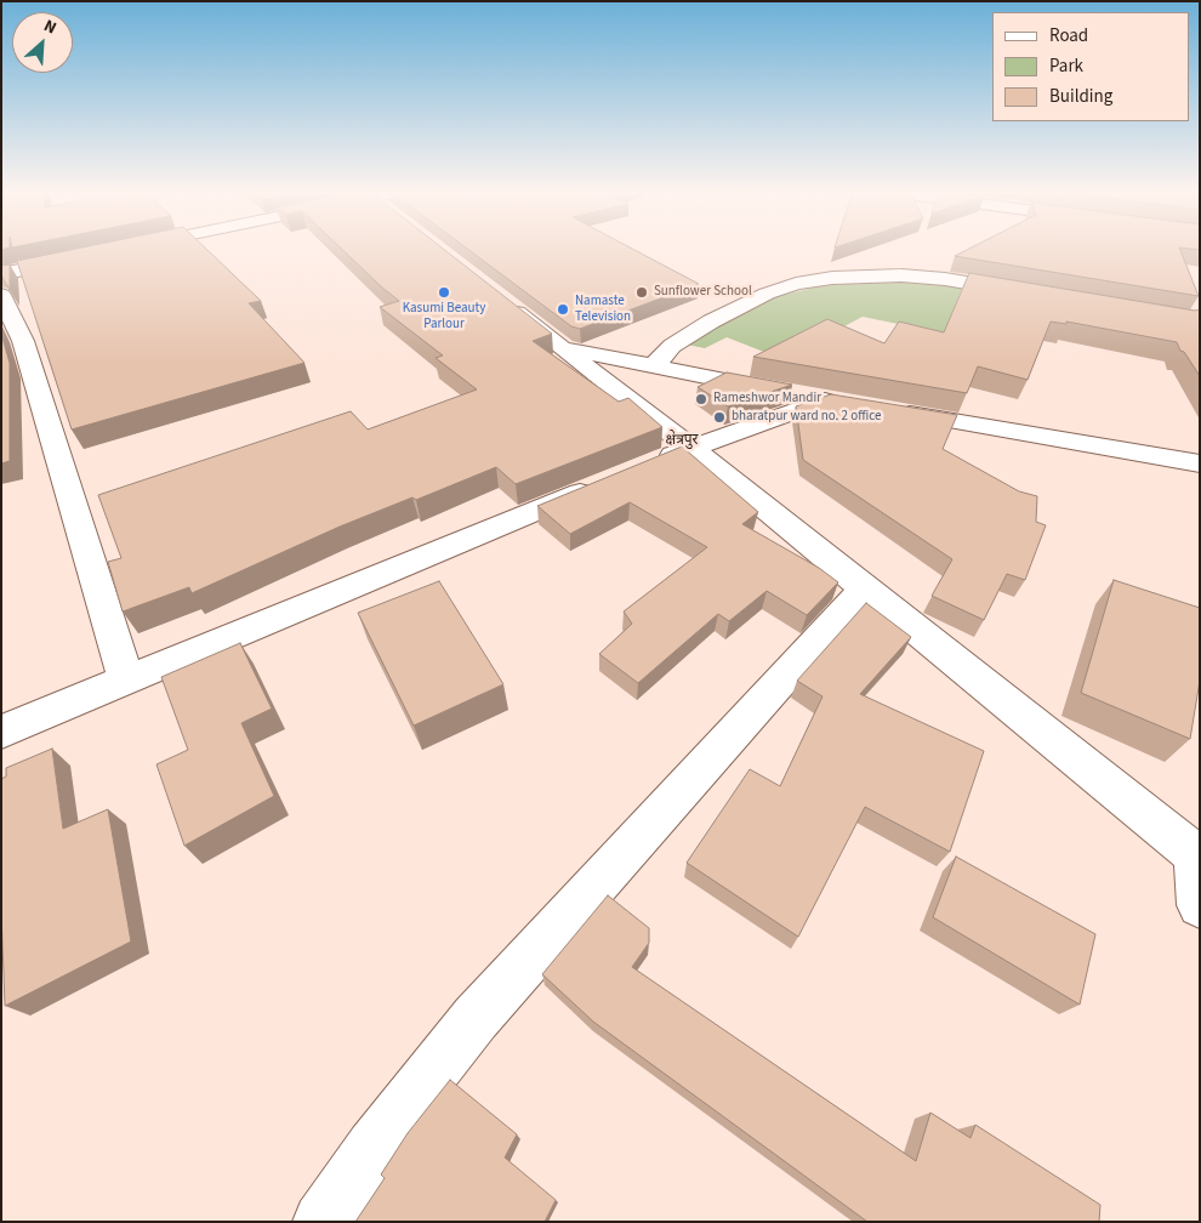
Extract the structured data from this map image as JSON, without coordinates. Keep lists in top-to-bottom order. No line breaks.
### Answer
{"districts":["क्षेत्रपुर"],"places":["Kasumi Beauty Parlour","Sunflower School","Namaste Television","Rameshwor Mandir","bharatpur ward no. 2 office"],"legend":["Road","Park","Building"],"north":"top right"}
